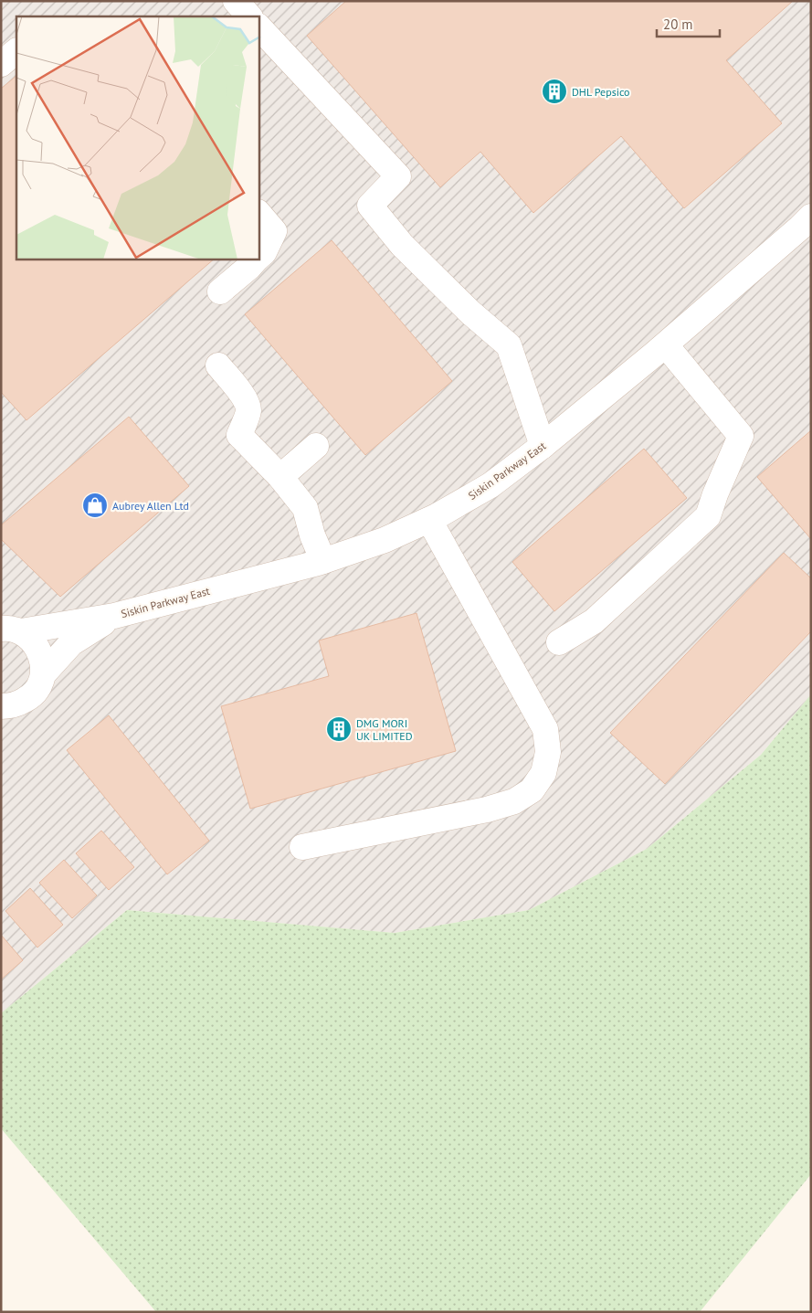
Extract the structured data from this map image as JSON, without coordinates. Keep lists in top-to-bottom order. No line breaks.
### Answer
{"streets":{"street":["Siskin Parkway East"]},"places":{"building":["DHL Pepsico","DMG MORI UK LIMITED"],"shop":["Aubrey Allen Ltd"]},"scale_bar":"20 m"}
